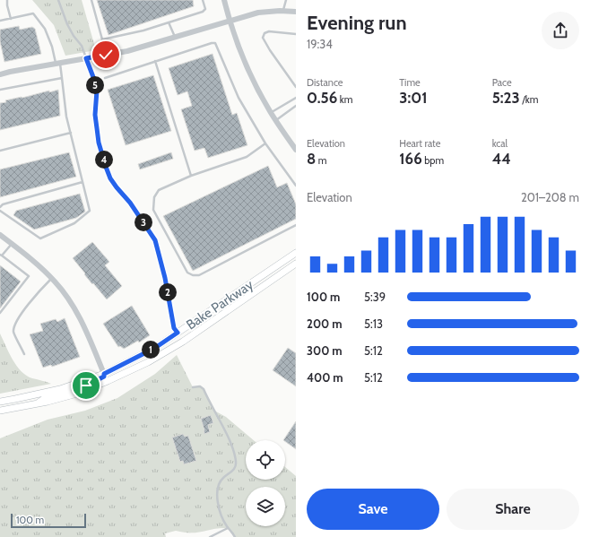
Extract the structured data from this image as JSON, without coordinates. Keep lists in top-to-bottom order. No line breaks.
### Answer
{"streets":{"main road":["Bake Parkway"]},"scale_bar":"100 m","page":{"heading":["Evening run","19:34"],"stats":[["Distance","0.56 km"],["Time","3:01"],["Pace","5:23 /km"],["Elevation","8 m"],["Heart rate","166 bpm"],["kcal","44"]],"pins":["5","4","3","2","1"],"chart":["Elevation","201–208 m"],"list":[{"name":"100 m","note":"5:39"},{"name":"200 m","note":"5:13"},{"name":"300 m","note":"5:12"},{"name":"400 m","note":"5:12"}],"buttons":["Save","Share"],"scale":"100 m"}}
